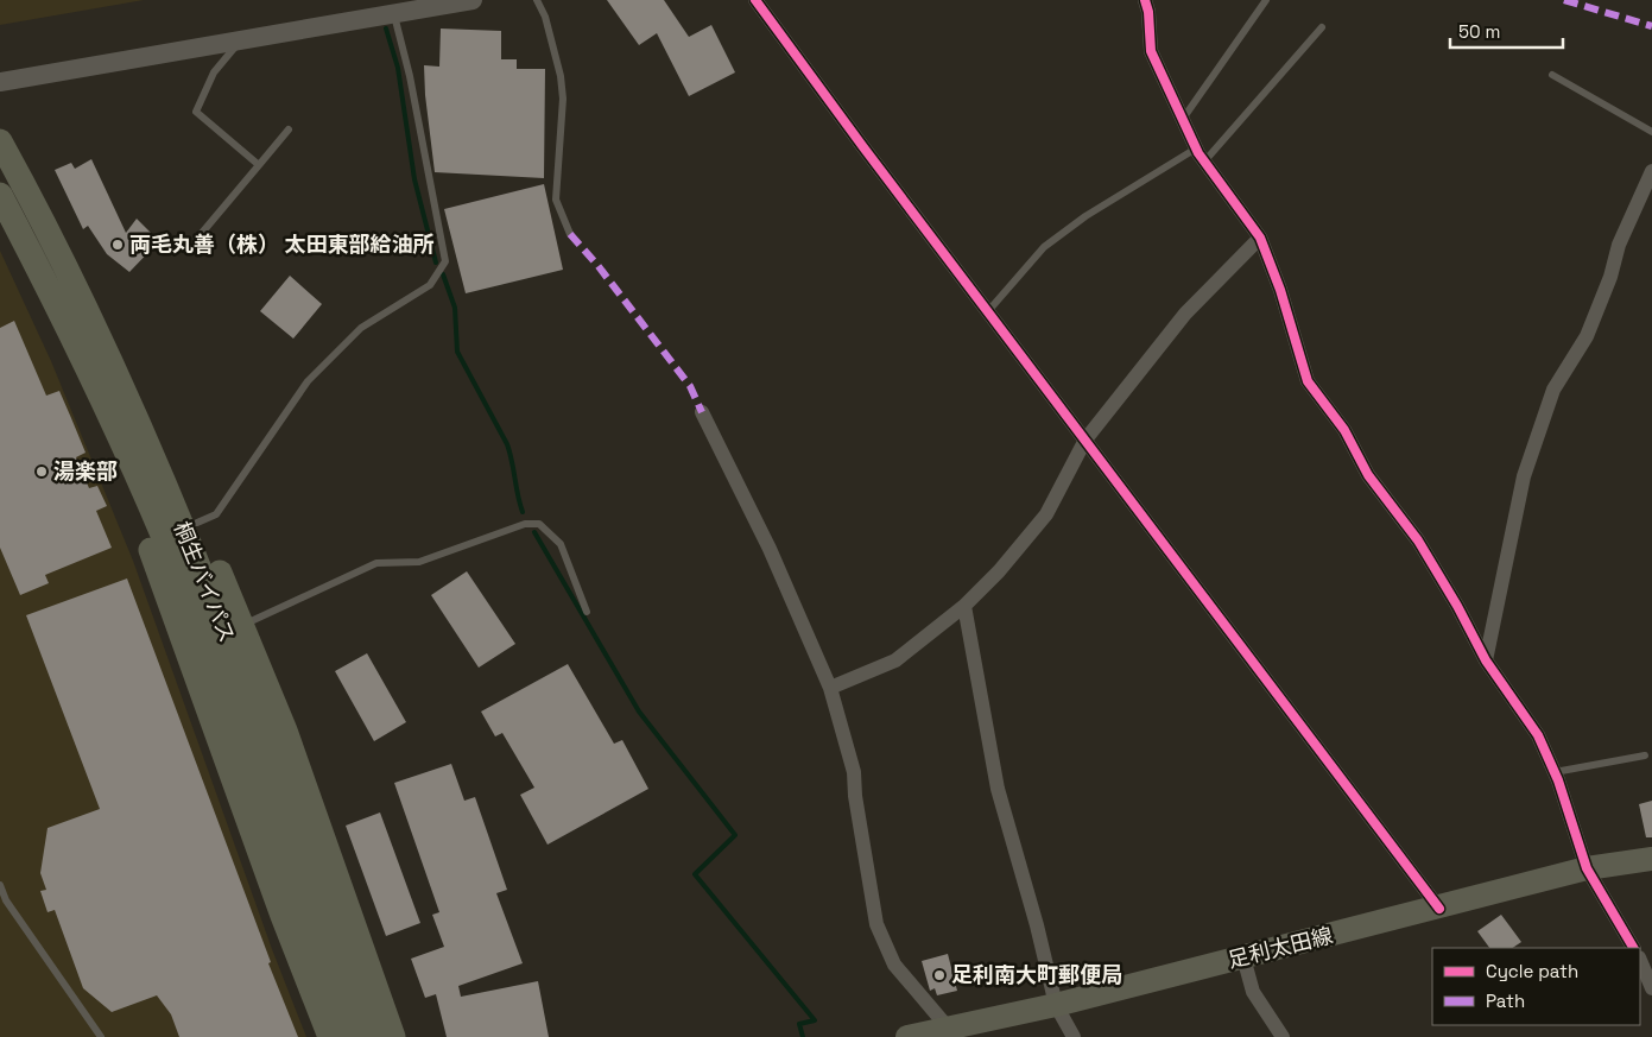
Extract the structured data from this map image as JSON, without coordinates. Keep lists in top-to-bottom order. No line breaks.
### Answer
{"streets":{"highway":["桐生バイパス"],"main road":["足利太田線"]},"places":["両毛丸善（株） 太田東部給油所","湯楽部","足利南大町郵便局"],"legend":["Cycle path","Path"],"scale_bar":"50 m"}
